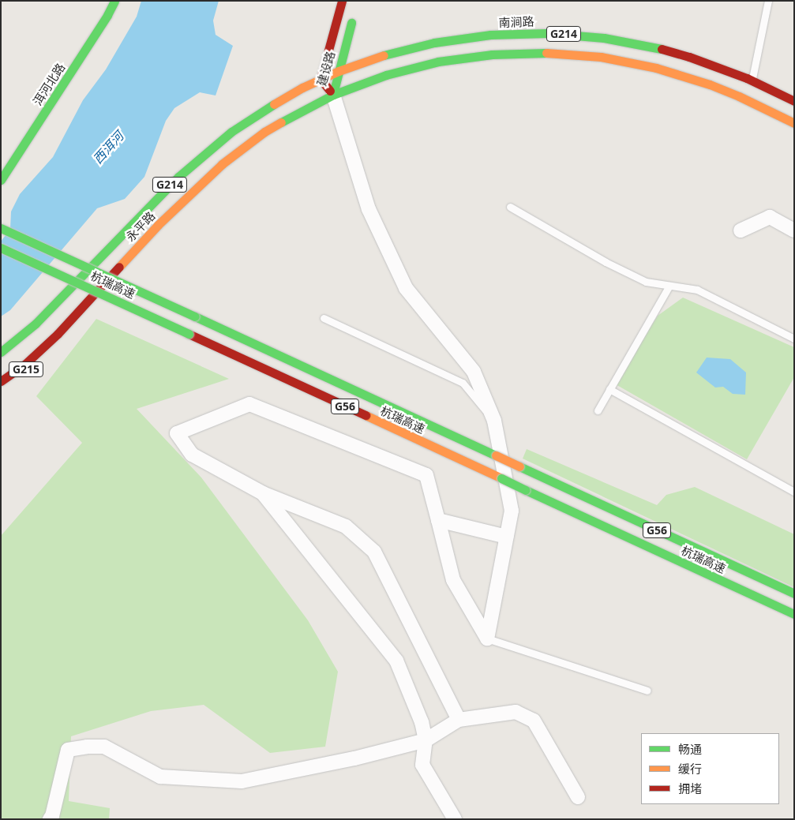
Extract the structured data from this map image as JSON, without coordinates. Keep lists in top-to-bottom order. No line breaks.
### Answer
{"streets":{"main road":["南涧路","G214","建设路","洱河北路","永平路","杭瑞高速","G215","G56"]},"crossings":[["南涧路","建设路"],["南涧路","永平路"],["G214","建设路"],["G214","永平路"],["建设路","永平路"],["永平路","G215"]],"water":["西洱河"],"legend":["畅通","缓行","拥堵"]}
